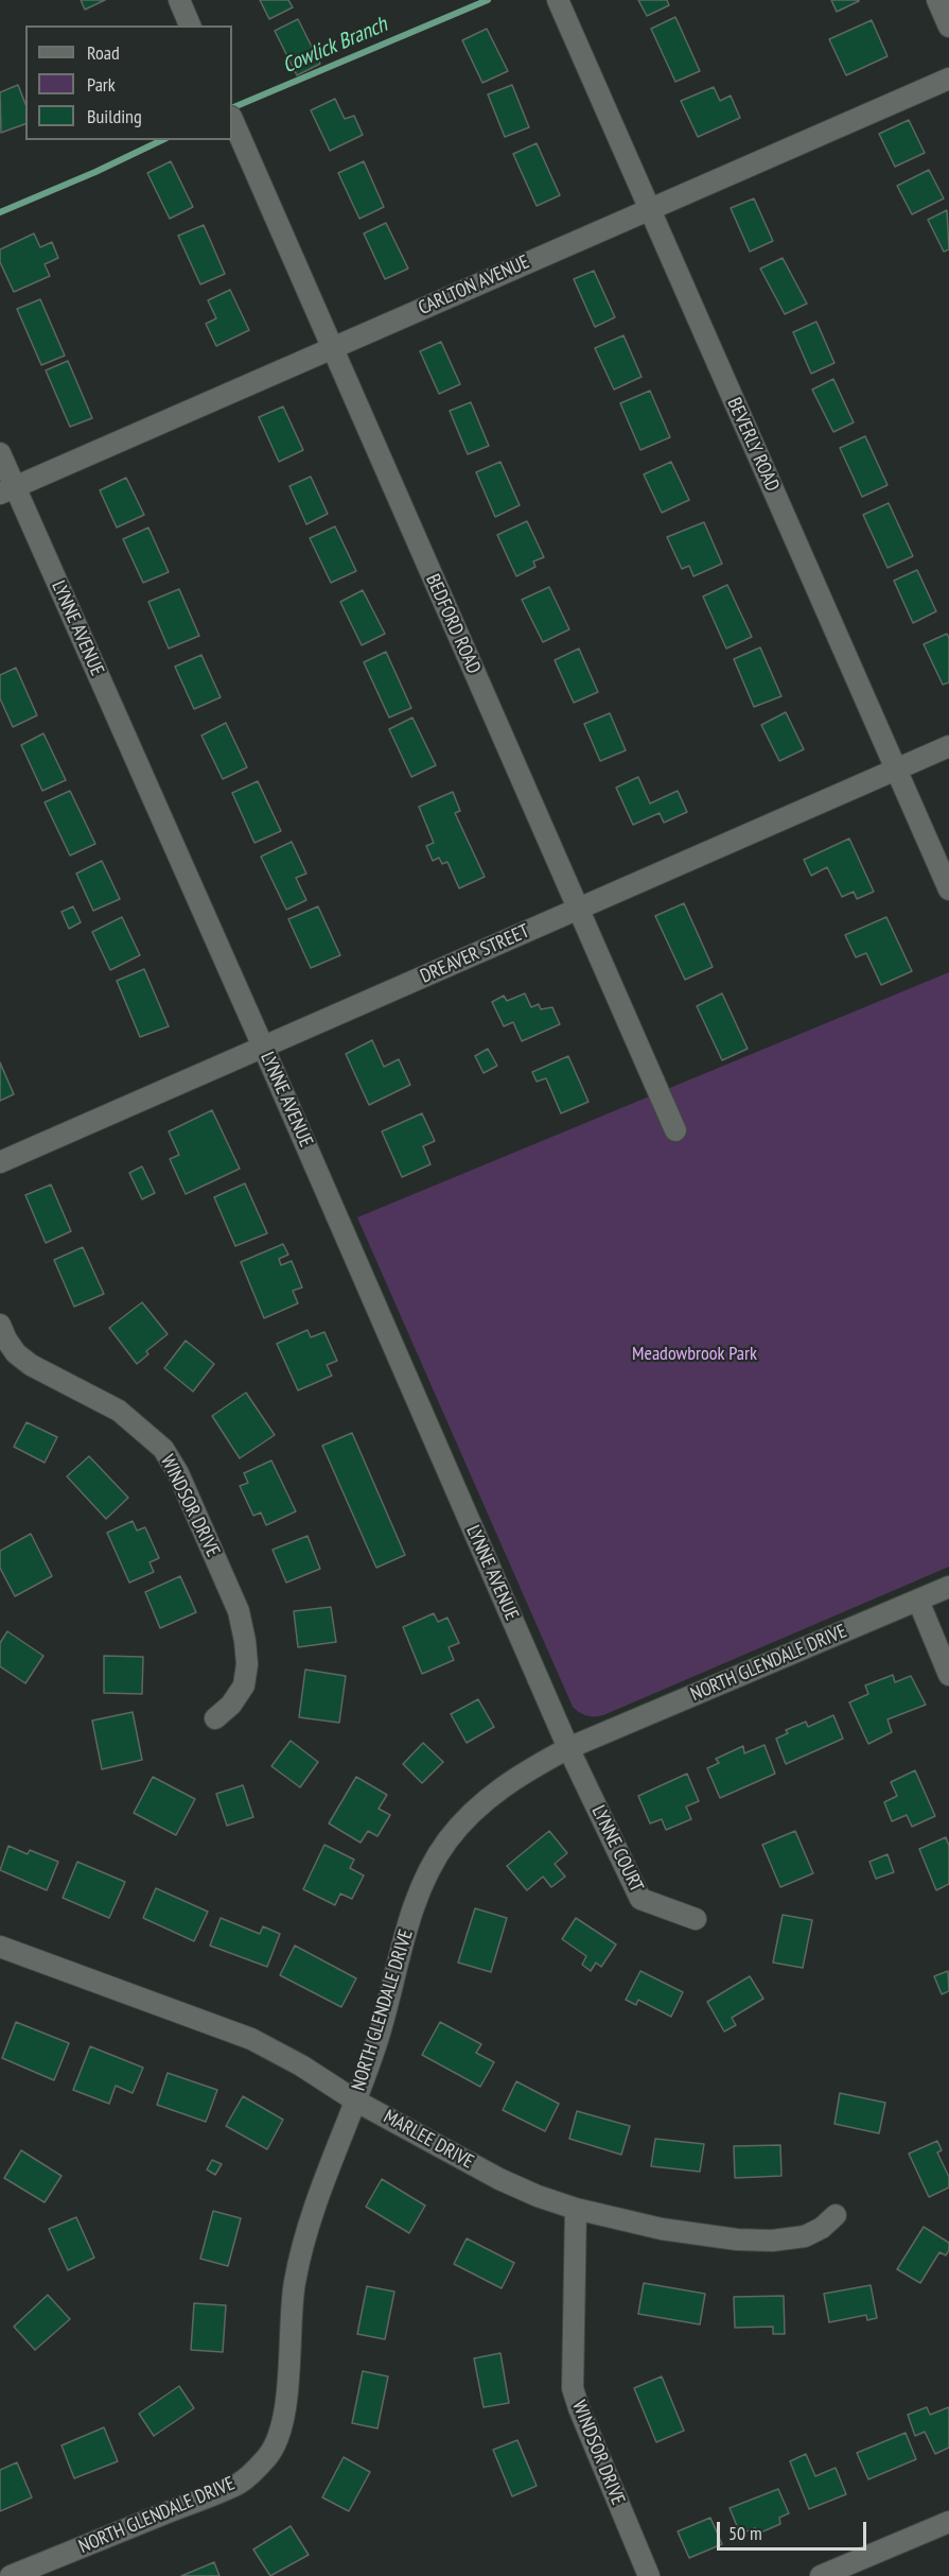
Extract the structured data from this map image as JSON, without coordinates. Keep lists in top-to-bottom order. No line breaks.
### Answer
{"streets":{"street":["CARLTON AVENUE","BEVERLY ROAD","BEDFORD ROAD","LYNNE AVENUE","DREAVER STREET","WINDSOR DRIVE","NORTH GLENDALE DRIVE","LYNNE COURT","MARLEE DRIVE"]},"crossings":[["CARLTON AVENUE","BEVERLY ROAD"],["CARLTON AVENUE","BEDFORD ROAD"],["CARLTON AVENUE","LYNNE AVENUE"],["BEVERLY ROAD","DREAVER STREET"],["BEDFORD ROAD","DREAVER STREET"],["LYNNE AVENUE","DREAVER STREET"],["LYNNE AVENUE","NORTH GLENDALE DRIVE"],["LYNNE AVENUE","LYNNE COURT"],["WINDSOR DRIVE","MARLEE DRIVE"],["NORTH GLENDALE DRIVE","LYNNE COURT"],["NORTH GLENDALE DRIVE","MARLEE DRIVE"]],"water":["Cowlick Branch"],"parks":["Meadowbrook Park"],"legend":["Road","Park","Building"],"scale_bar":"50 m"}
